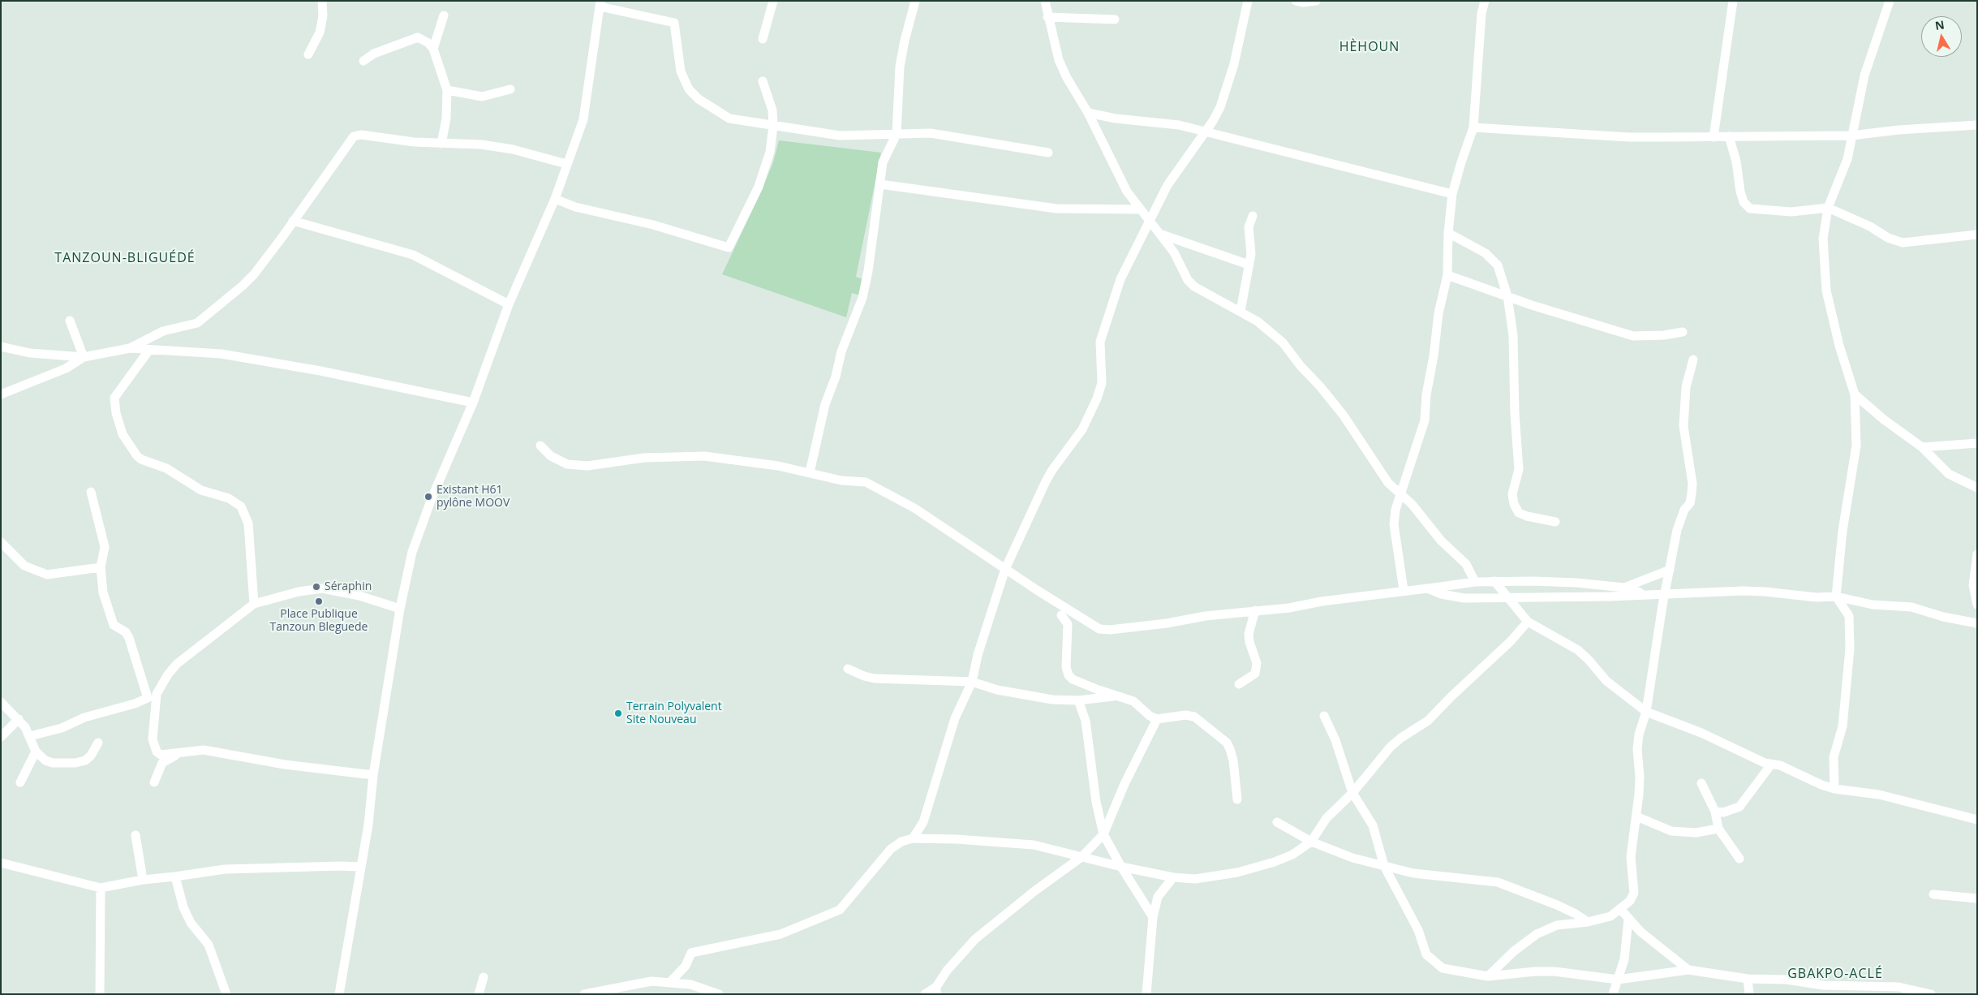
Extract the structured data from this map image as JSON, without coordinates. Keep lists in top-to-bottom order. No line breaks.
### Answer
{"districts":["HÈHOUN","TANZOUN-BLIGUÉDÉ","GBAKPO-ACLÉ"],"places":["Existant H61 pylône MOOV","Séraphin","Place Publique Tanzoun Bleguede","Terrain Polyvalent Site Nouveau"],"north":"top"}
